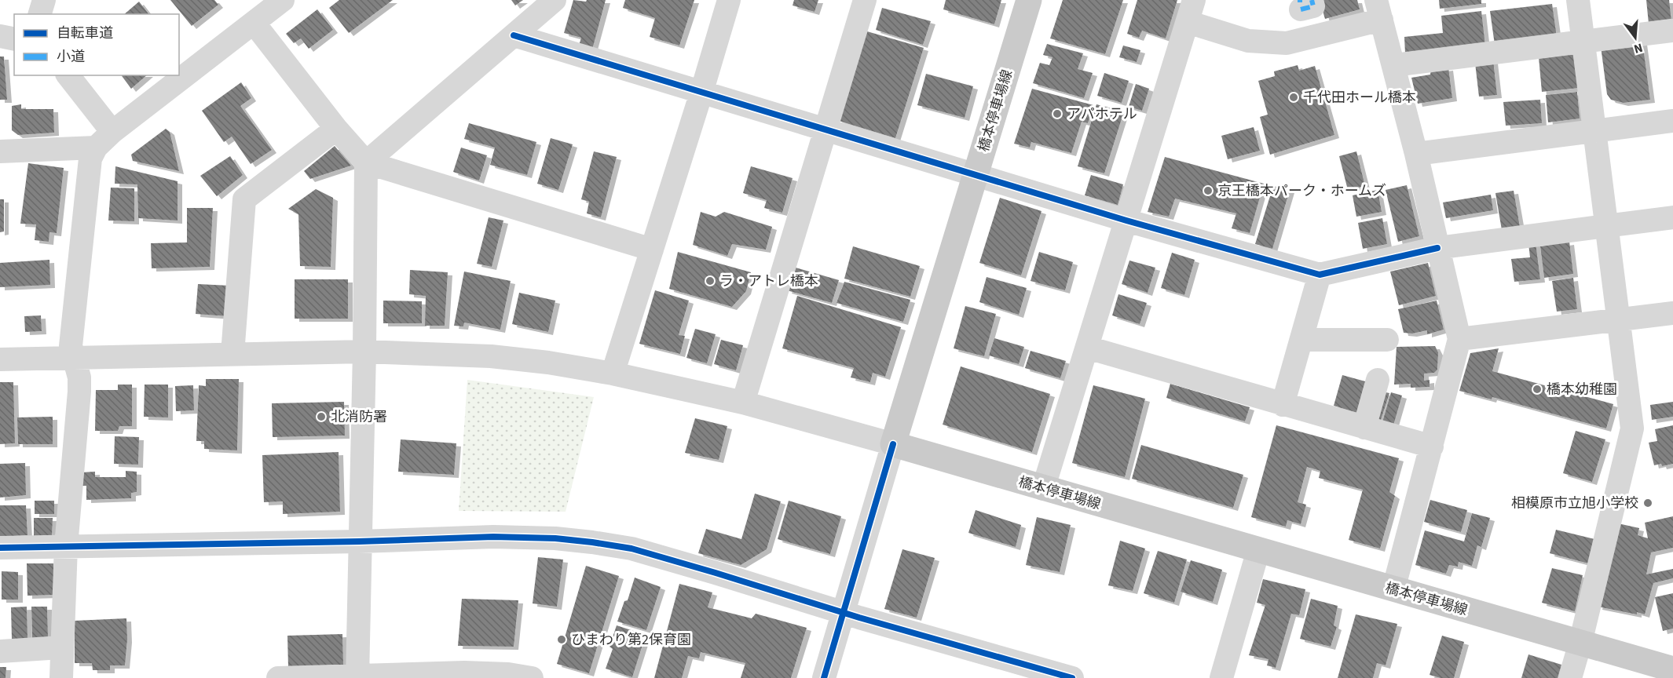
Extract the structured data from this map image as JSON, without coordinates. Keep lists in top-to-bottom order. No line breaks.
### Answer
{"streets":{"main road":["橋本停車場線"]},"places":["千代田ホール橋本","アパホテル","京王橋本パーク・ホームズ","ラ・アトレ橋本","橋本幼稚園","北消防署","相模原市立旭小学校","ひまわり第2保育園"],"legend":["自転車道","小道"],"north":"bottom"}
